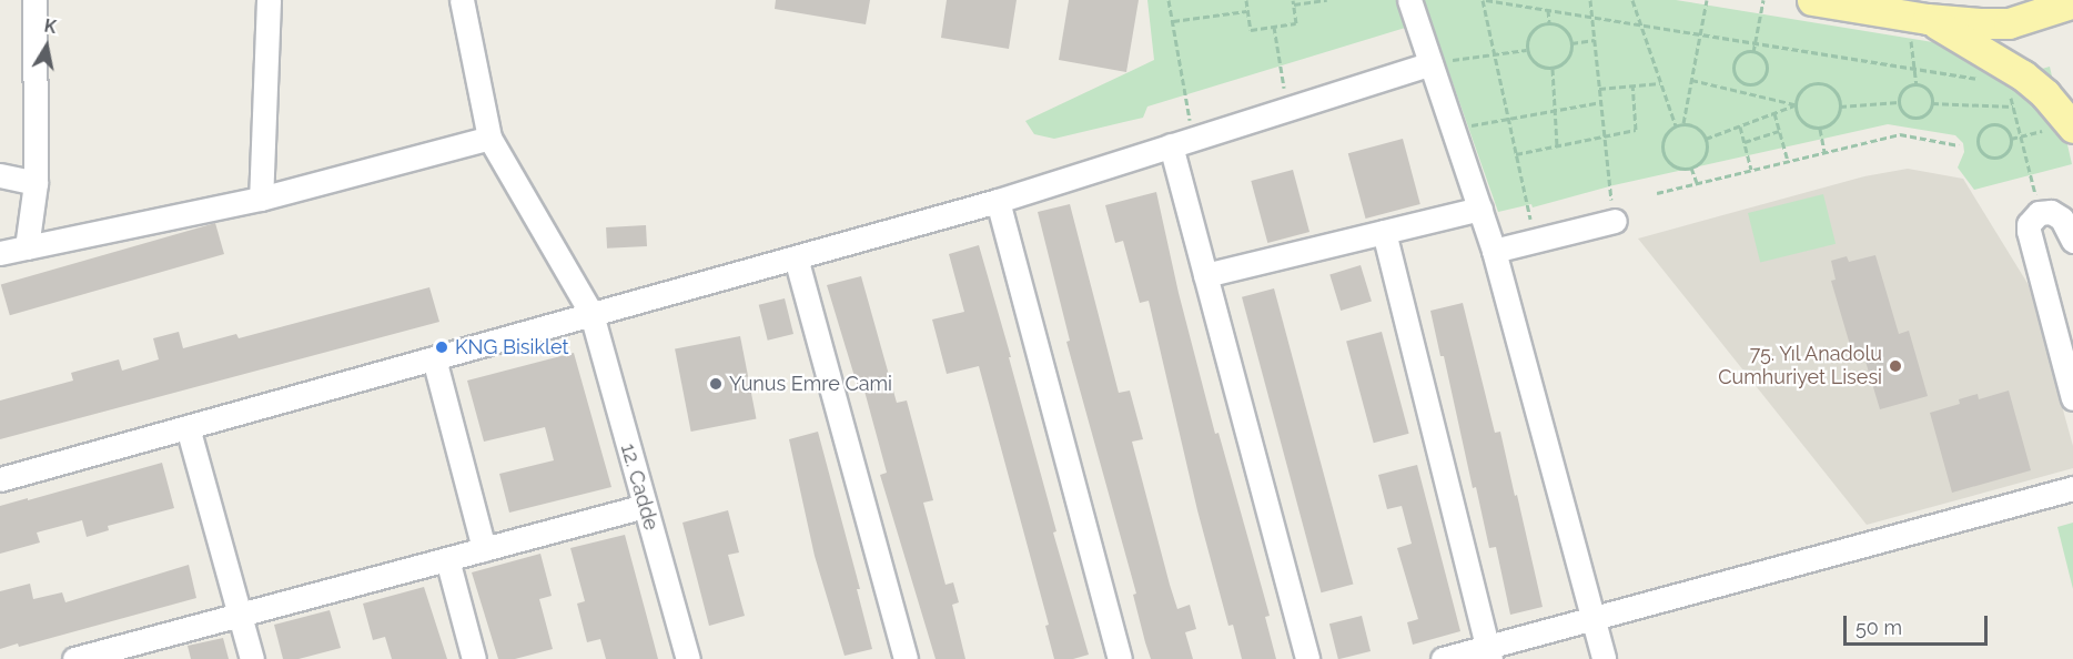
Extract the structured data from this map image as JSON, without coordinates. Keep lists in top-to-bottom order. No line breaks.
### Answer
{"streets":{"street":["12. Cadde"]},"places":["KNG Bisiklet","75. Yıl Anadolu Cumhuriyet Lisesi","Yunus Emre Cami"],"scale_bar":"50 m","north":"top"}
